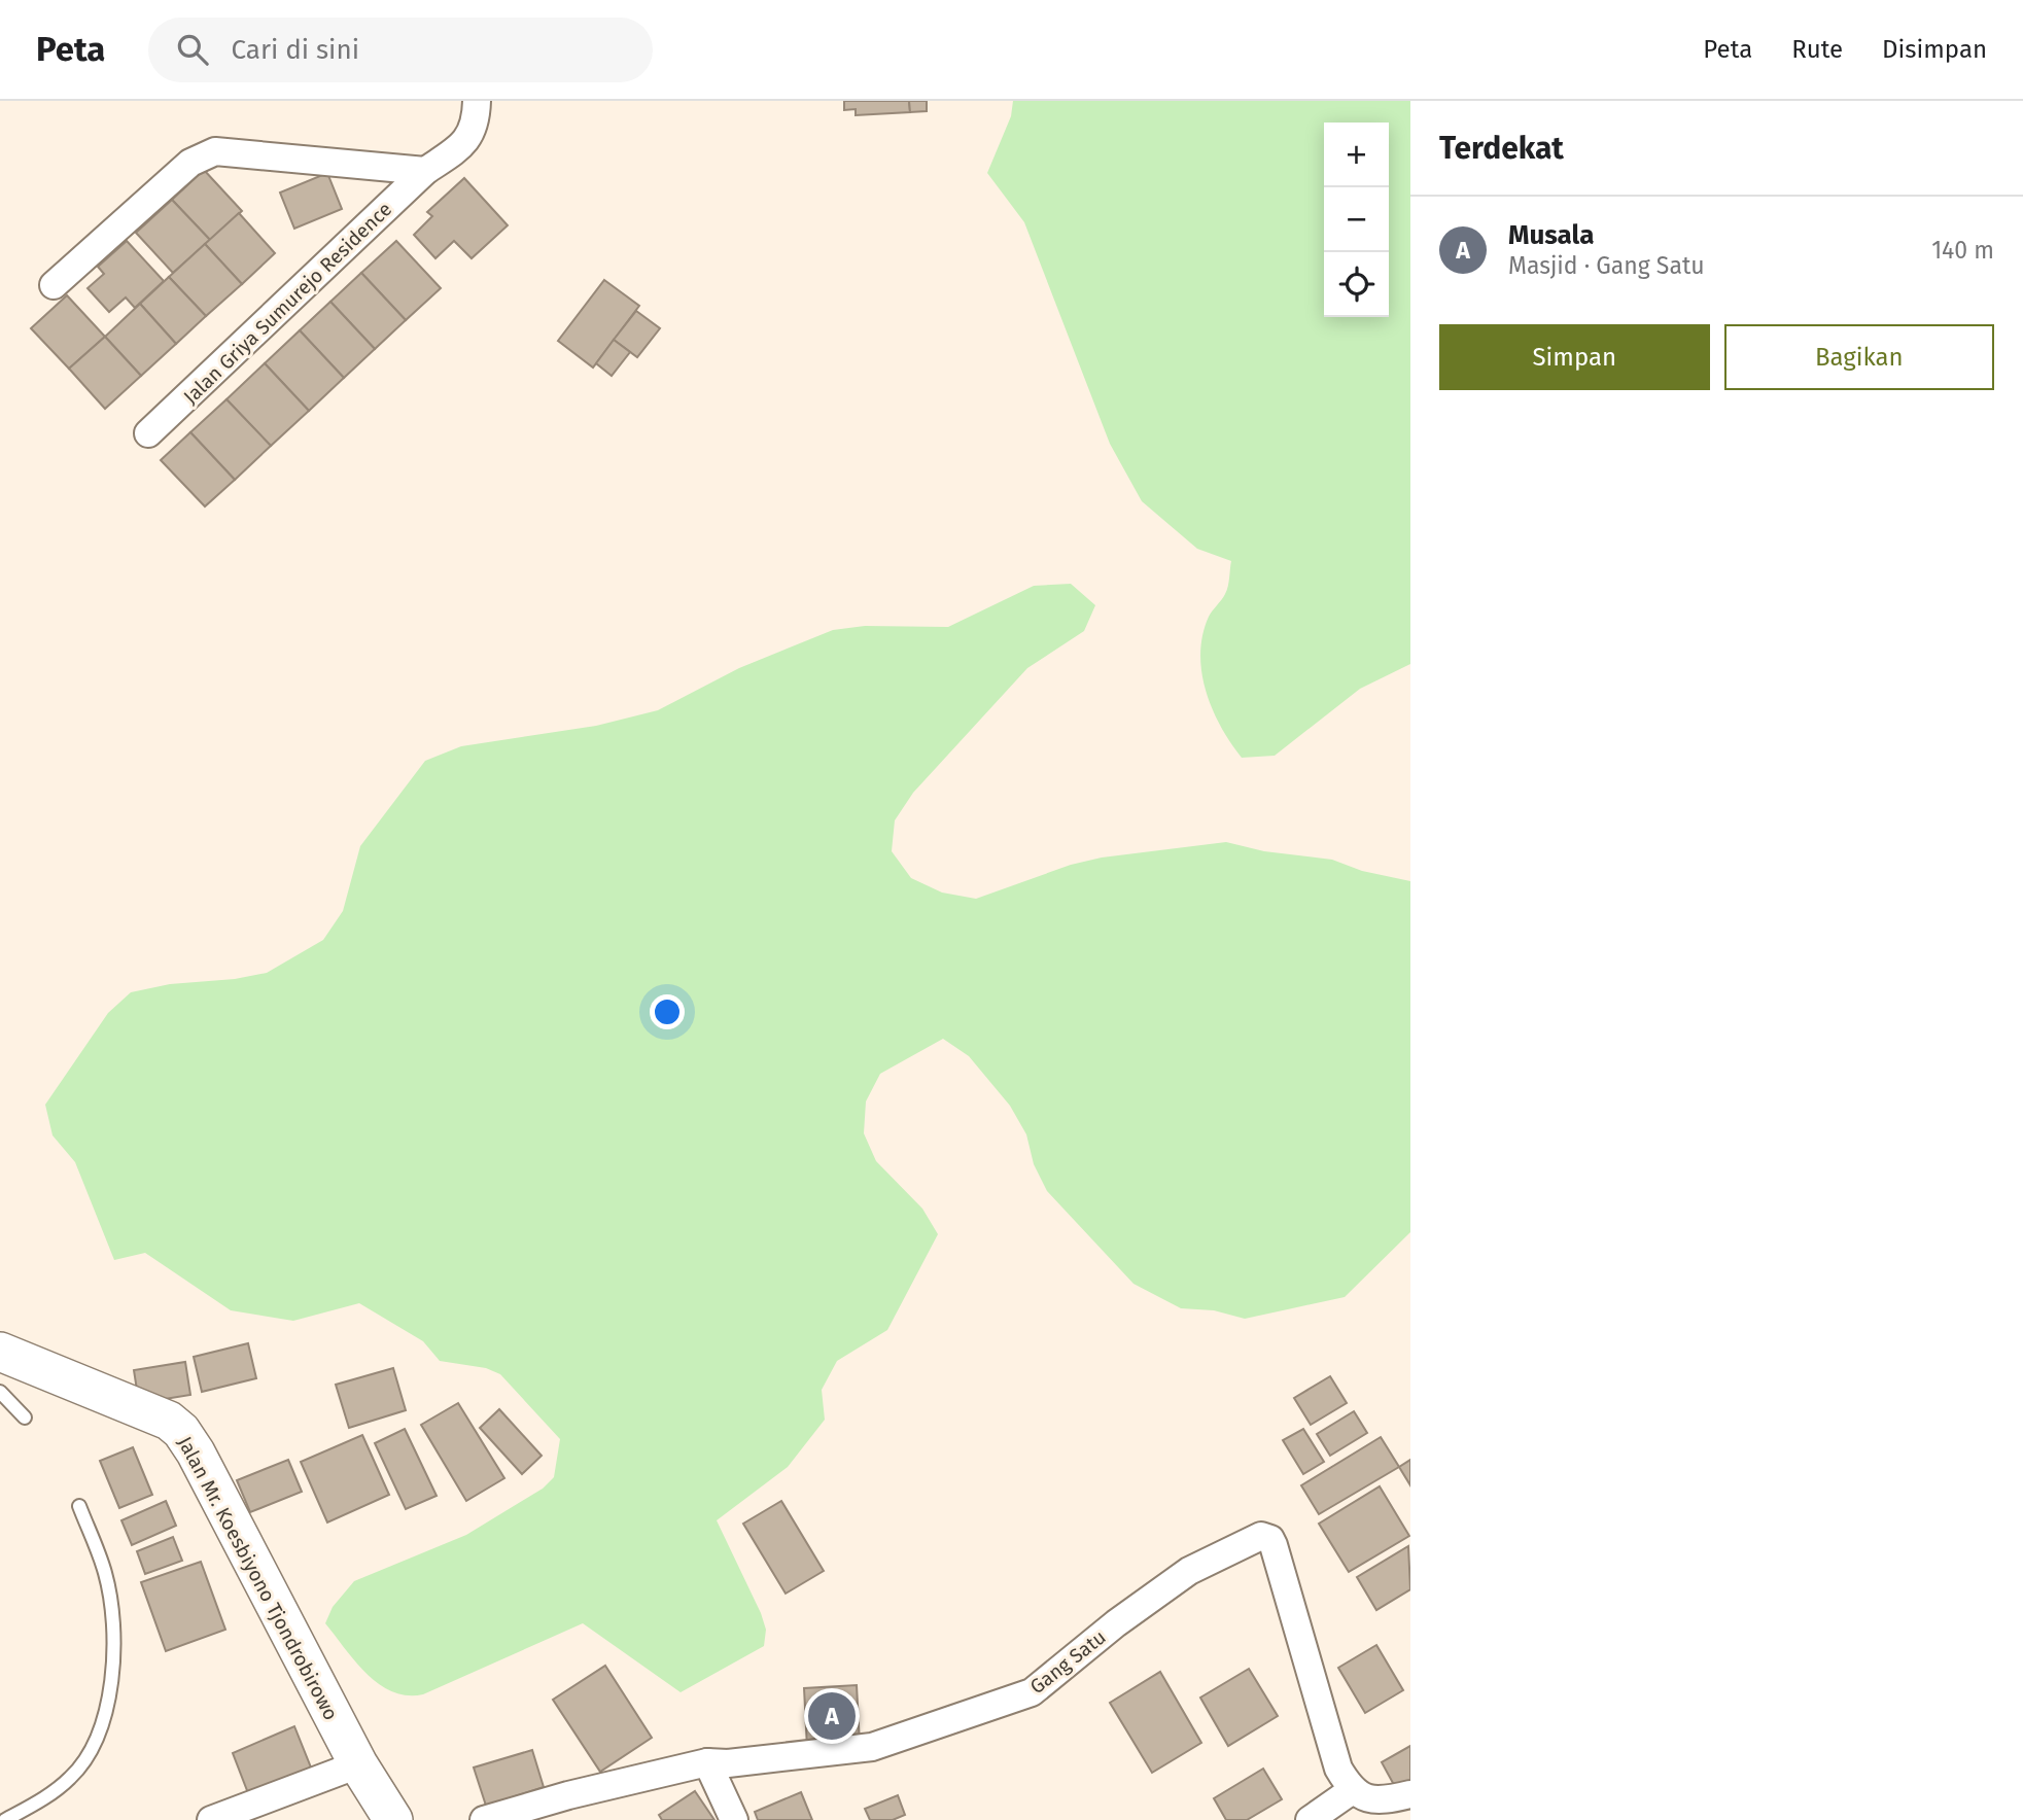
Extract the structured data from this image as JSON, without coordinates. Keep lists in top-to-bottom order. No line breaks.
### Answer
{"streets":{"main road":["Jalan Mr. Koesbiyono Tjondrobirowo"],"street":["Jalan Griya Sumurejo Residence","Gang Satu"]},"page":{"header":"Peta","search":"Cari di sini","nav":["Peta","Rute","Disimpan"],"heading":"Terdekat","map_buttons":["+","−"],"list":[{"mark":"A","name":"Musala","note":"Masjid · Gang Satu","value":"140 m"}],"buttons":["Simpan","Bagikan"],"pins":"A"}}
